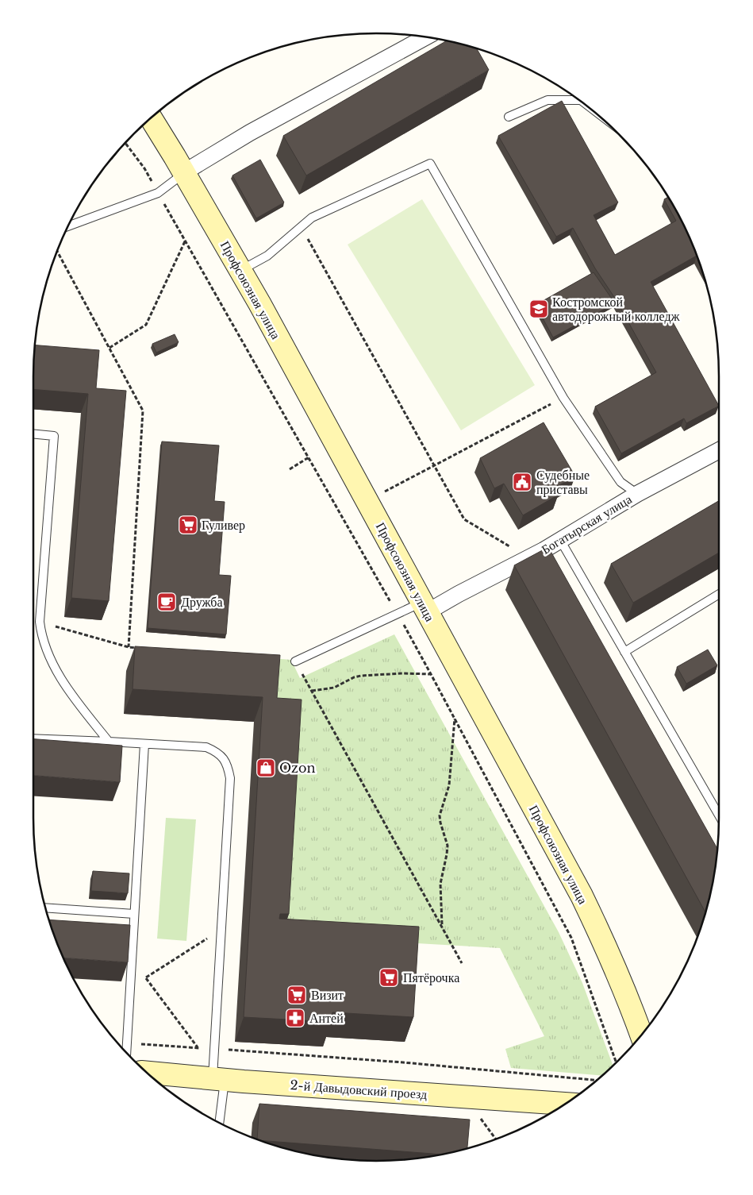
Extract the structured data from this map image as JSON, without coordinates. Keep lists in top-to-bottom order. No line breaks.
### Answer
{"streets":{"main road":["Профсоюзная улица","2-й Давыдовский проезд"],"street":["Богатырская улица"]},"crossings":[["Профсоюзная улица","Богатырская улица"]],"places":{"school or university":["Костромской автодорожный колледж"],"public building":["Судебные приставы"],"supermarket":["Гуливер","Пятёрочка","Визит"],"cafe":["Дружба"],"shop":["Ozon"],"pharmacy":["Антей"]}}
